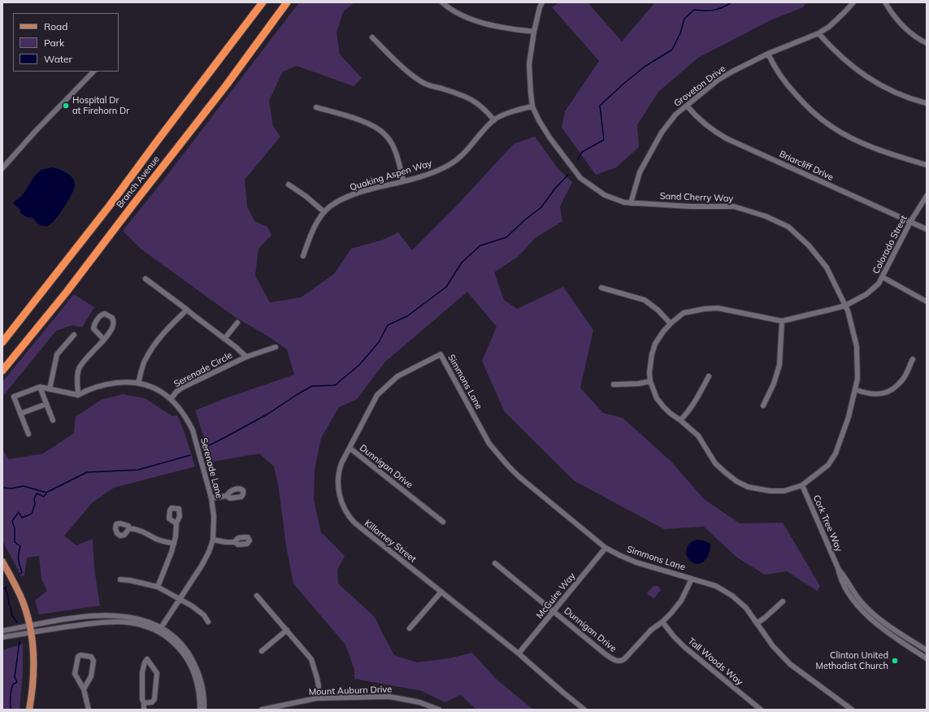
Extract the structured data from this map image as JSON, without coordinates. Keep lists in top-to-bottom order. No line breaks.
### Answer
{"streets":{"highway":["Branch Avenue"],"street":["Groveton Drive","Briarcliff Drive","Quaking Aspen Way","Sand Cherry Way","Colorado Street","Serenade Circle","Simmons Lane","Dunnigan Drive","Serenade Lane","Cork Tree Way","Killarney Street","McGuire Way","Tall Woods Way","Mount Auburn Drive"]},"crossings":[["Groveton Drive","Briarcliff Drive"],["Groveton Drive","Sand Cherry Way"],["Briarcliff Drive","Colorado Street"],["Quaking Aspen Way","Sand Cherry Way"],["Sand Cherry Way","Colorado Street"],["Sand Cherry Way","Cork Tree Way"],["Serenade Circle","Serenade Lane"],["Simmons Lane","Dunnigan Drive"],["Simmons Lane","Killarney Street"],["Simmons Lane","McGuire Way"],["Dunnigan Drive","Killarney Street"],["Dunnigan Drive","McGuire Way"],["Dunnigan Drive","Tall Woods Way"],["Killarney Street","McGuire Way"]],"places":["Hospital Dr at Firehorn Dr","Clinton United Methodist Church"],"legend":["Road","Park","Water"]}
